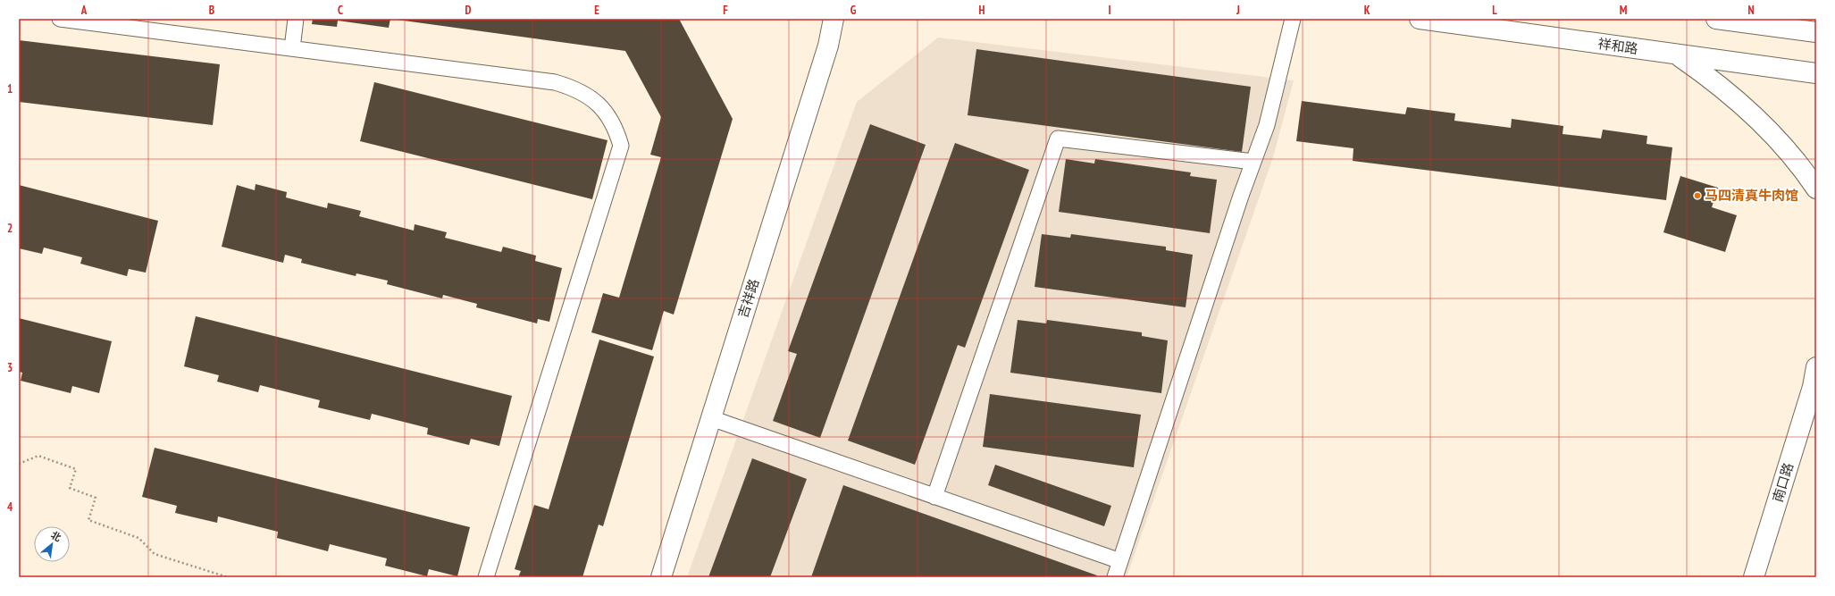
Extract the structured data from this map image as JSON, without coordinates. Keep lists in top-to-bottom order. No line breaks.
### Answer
{"streets":{"main road":["祥和路","吉祥路","南口路"]},"places":["马四清真牛肉馆"],"north":"top right","grid":{"columns":["A","B","C","D","E","F","G","H","I","J","K","L","M","N"],"rows":["1","2","3","4"]}}
